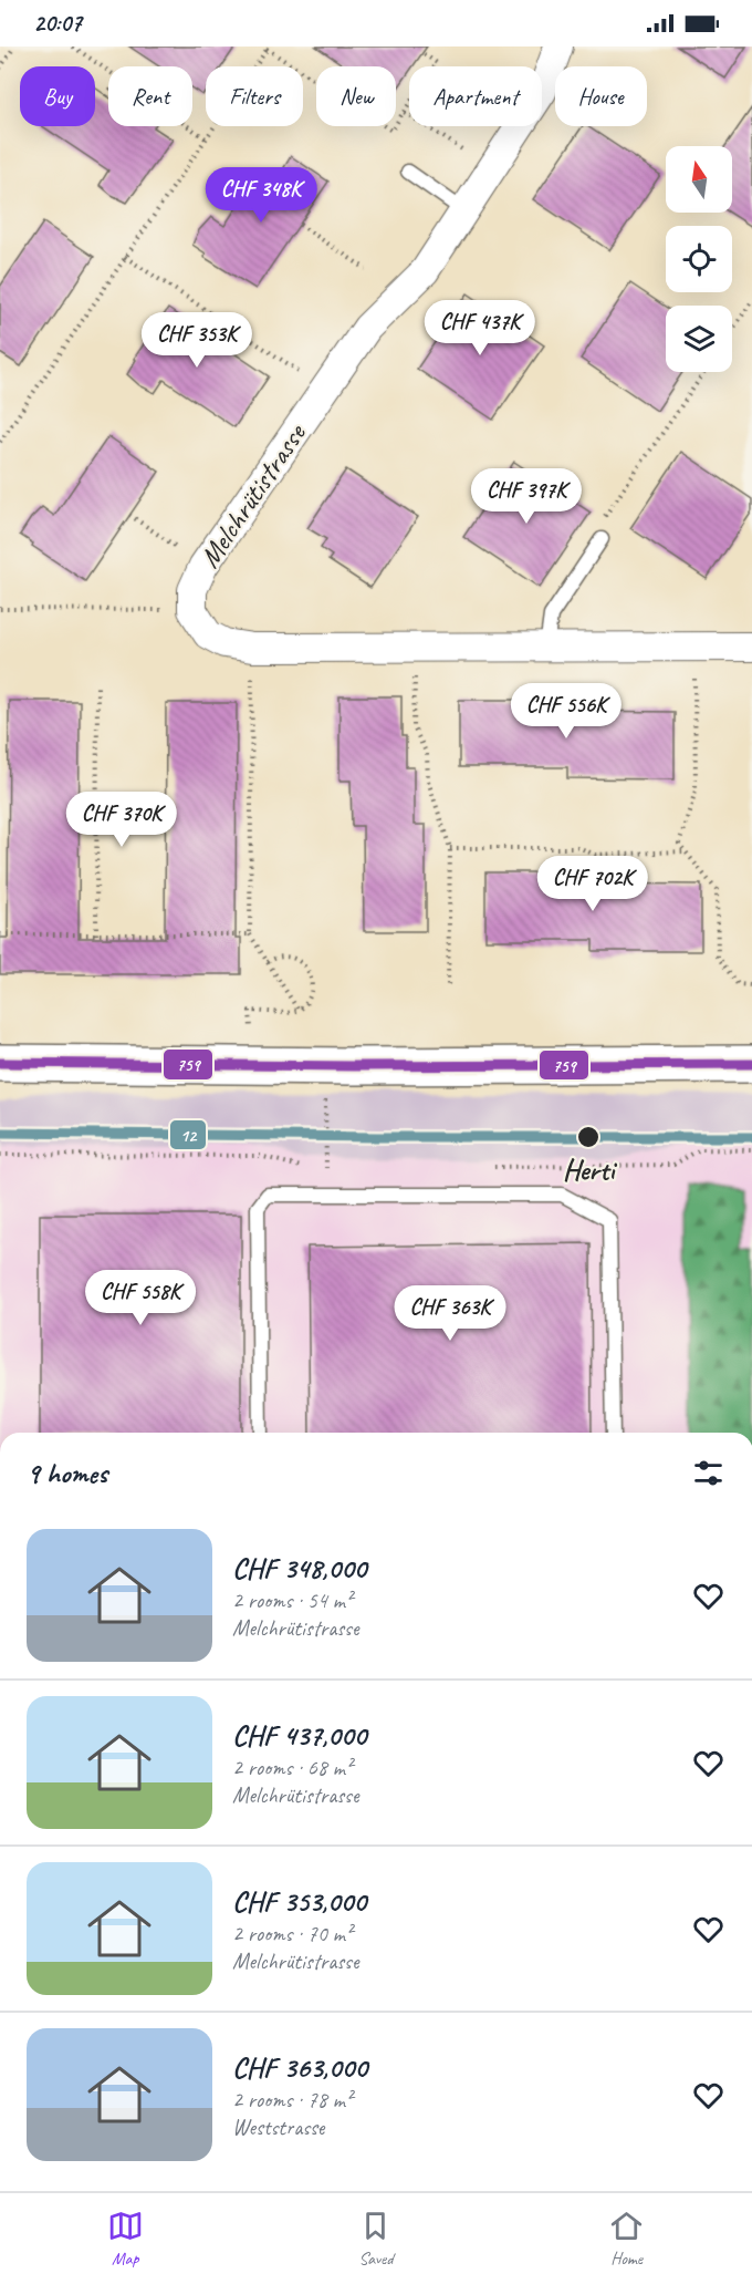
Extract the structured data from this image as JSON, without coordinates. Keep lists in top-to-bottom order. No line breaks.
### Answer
{"streets":{"street":["Melchrütistrasse"]},"places":["Herti"],"lines":["transit line 759","transit line 12"],"north":"top","page":{"status":"20:07","chip":["Buy","Rent","Filters","New","Apartment","House"],"price":["CHF 348K","CHF 437K","CHF 353K","CHF 397K","CHF 556K","CHF 370K","CHF 702K","CHF 558K","CHF 363K"],"heading":"9 homes","list":[{"name":"CHF 348,000","note":"2 rooms · 54 m² · Melchrütistrasse"},{"name":"CHF 437,000","note":"2 rooms · 68 m² · Melchrütistrasse"},{"name":"CHF 353,000","note":"2 rooms · 70 m² · Melchrütistrasse"},{"name":"CHF 363,000","note":"2 rooms · 78 m² · Weststrasse"}],"tabs":["Map","Saved","Home"]}}
